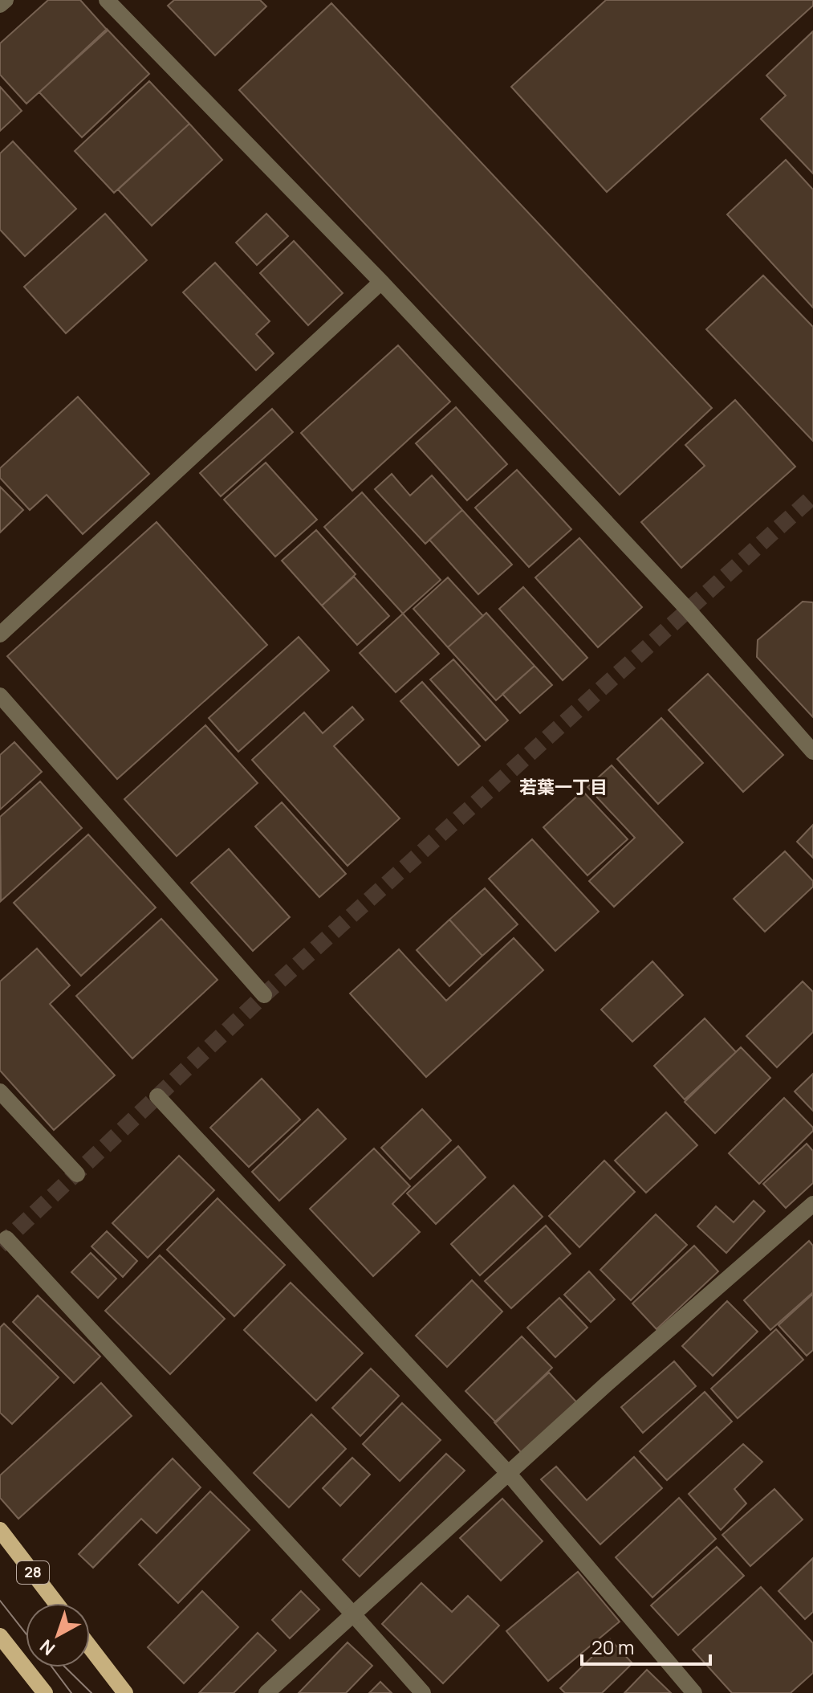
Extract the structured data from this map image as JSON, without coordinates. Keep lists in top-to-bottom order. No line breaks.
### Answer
{"streets":{"main road":["28"]},"districts":["若葉一丁目"],"scale_bar":"20 m","north":"bottom left"}
